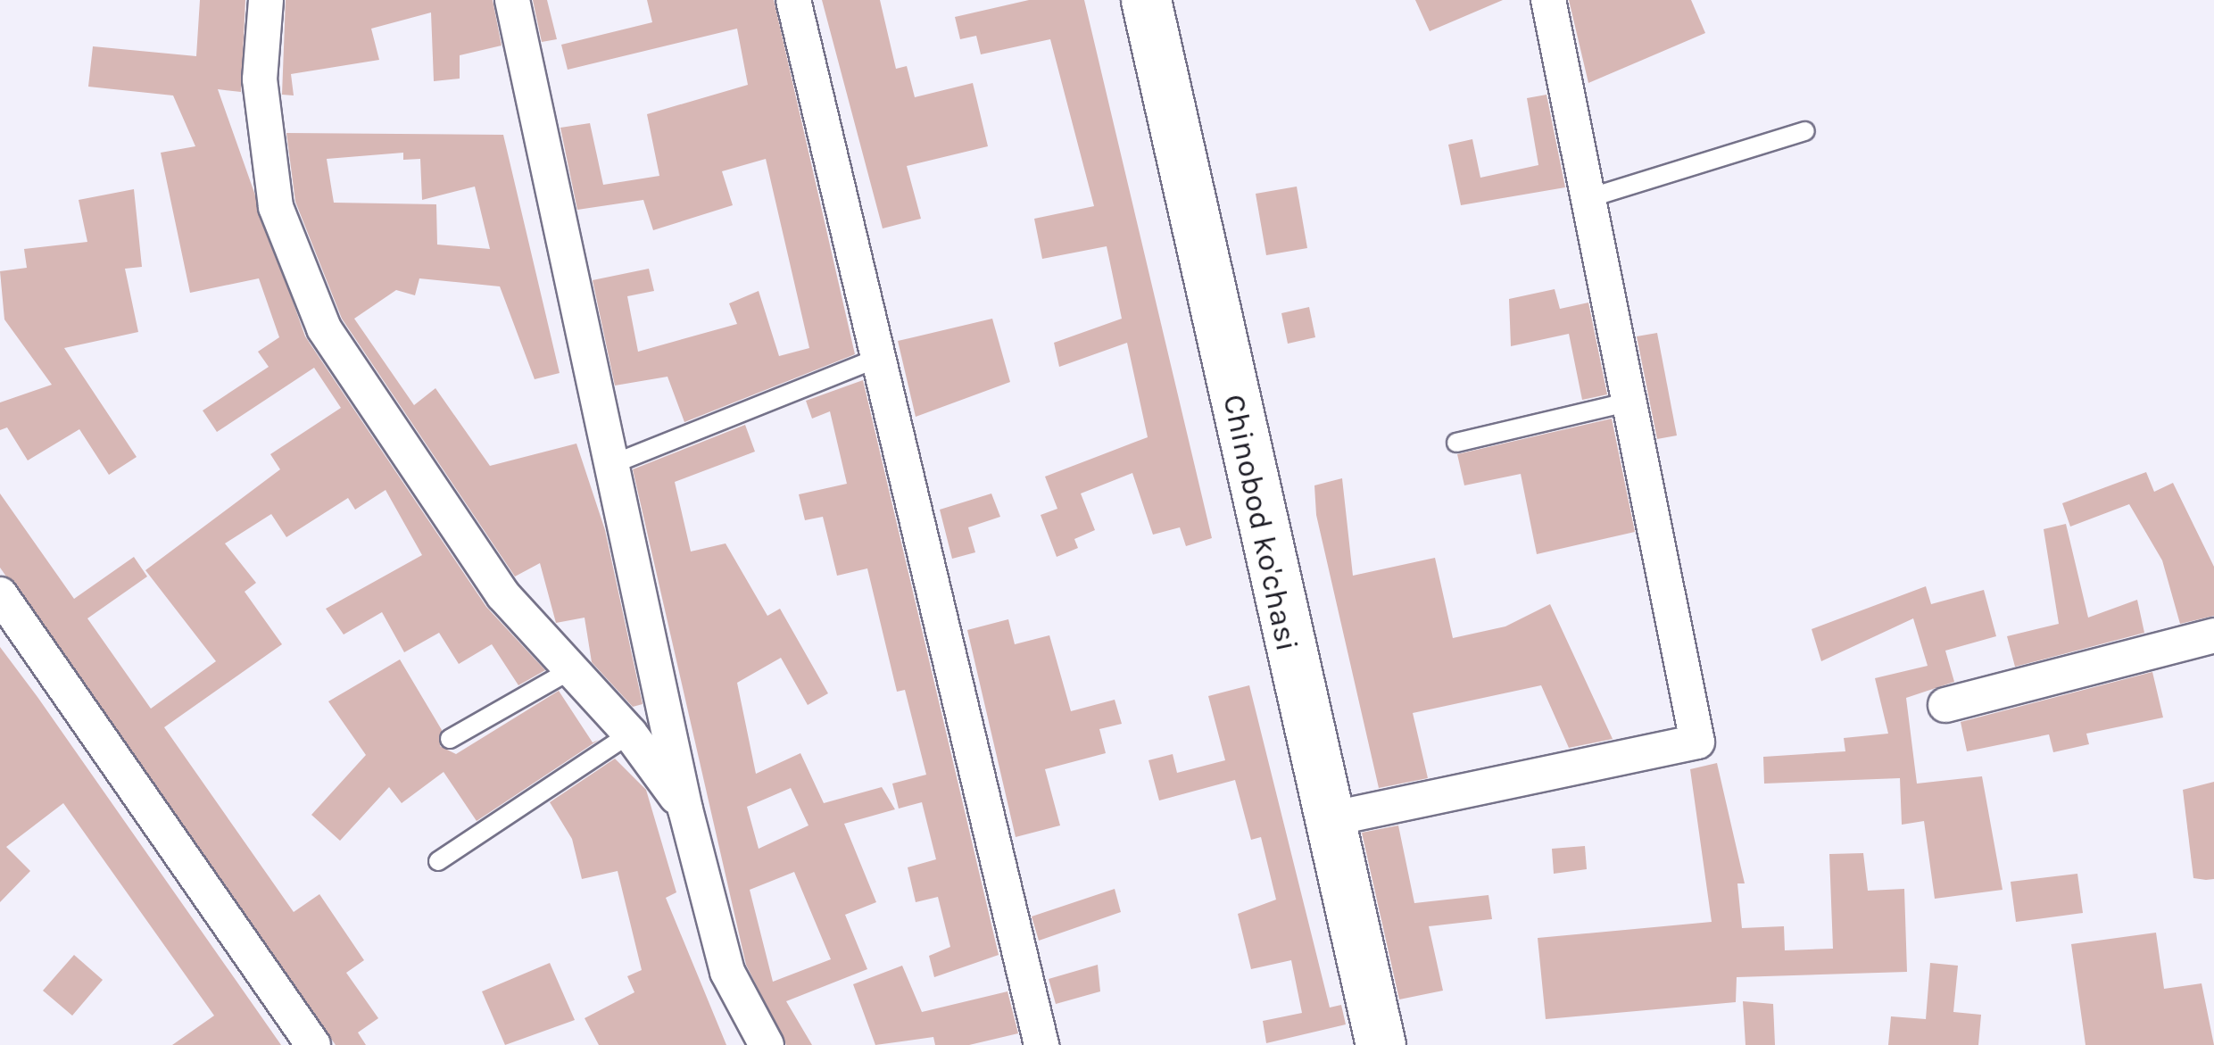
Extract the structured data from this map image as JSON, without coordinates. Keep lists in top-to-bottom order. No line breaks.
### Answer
{"streets":{"street":["Chinobod ko'chasi"]}}
